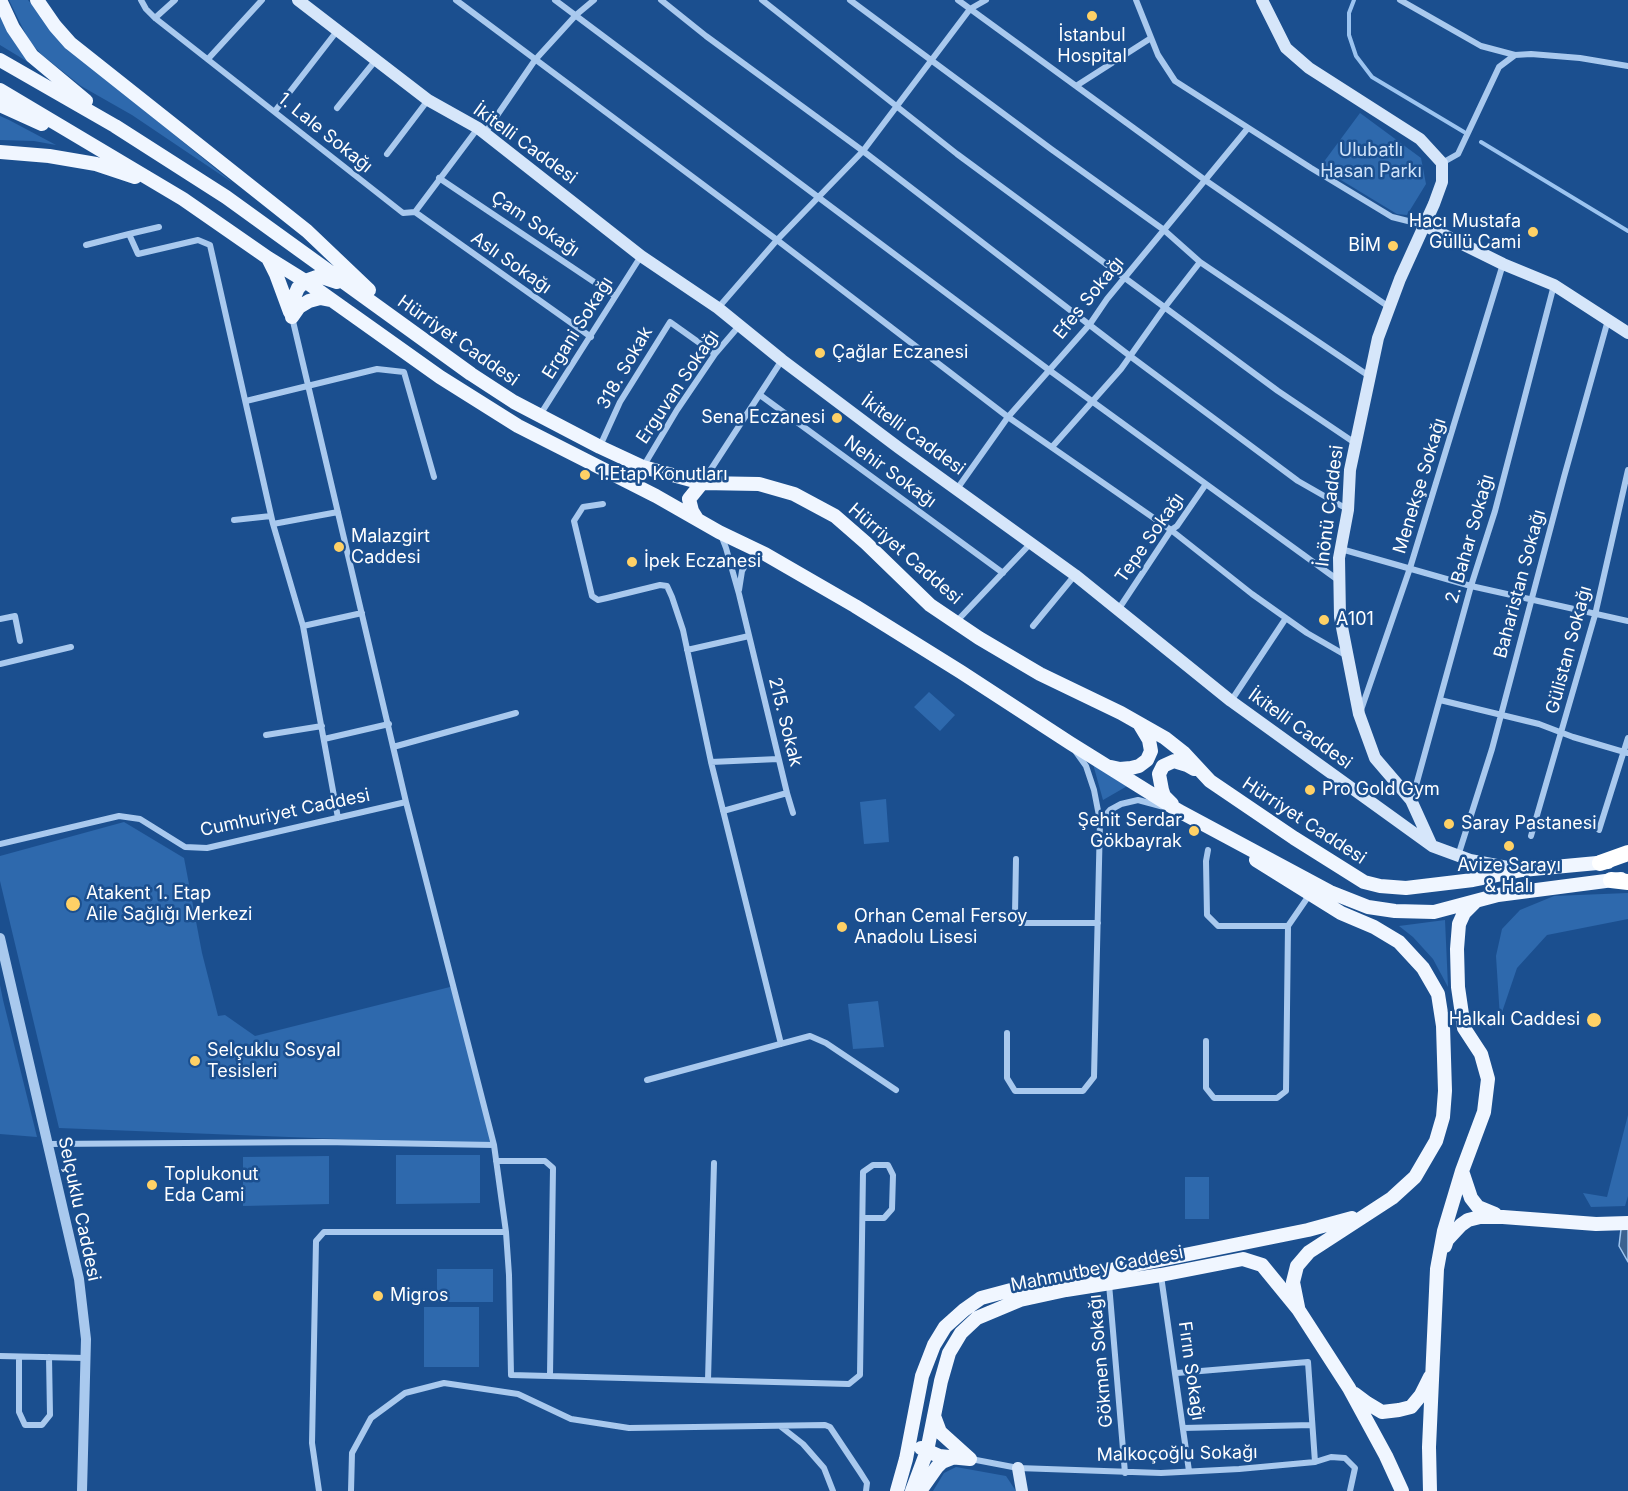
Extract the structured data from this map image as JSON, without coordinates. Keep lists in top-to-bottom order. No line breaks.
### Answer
{"streets":{"main road":["İkitelli Caddesi","Hürriyet Caddesi","İnönü Caddesi","Mahmutbey Caddesi"],"street":["1. Lale Sokağı","Çam Sokağı","Aslı Sokağı","Efes Sokağı","Ergani Sokağı","318. Sokak","Erguvan Sokağı","Nehir Sokağı","Menekşe Sokağı","Tepe Sokağı","2. Bahar Sokağı","Baharistan Sokağı","Gülistan Sokağı","215. Sokak","Cumhuriyet Caddesi","Selçuklu Caddesi","Gökmen Sokağı","Fırın Sokağı","Malkoçoğlu Sokağı"]},"crossings":[["1. Lale Sokağı","Aslı Sokağı"],["İkitelli Caddesi","Efes Sokağı"],["İkitelli Caddesi","Ergani Sokağı"],["İkitelli Caddesi","Hürriyet Caddesi"],["İkitelli Caddesi","Erguvan Sokağı"],["İkitelli Caddesi","İnönü Caddesi"],["İkitelli Caddesi","Tepe Sokağı"],["İkitelli Caddesi","Baharistan Sokağı"],["Çam Sokağı","Ergani Sokağı"],["Aslı Sokağı","Ergani Sokağı"],["Ergani Sokağı","Hürriyet Caddesi"],["Hürriyet Caddesi","318. Sokak"],["Hürriyet Caddesi","Erguvan Sokağı"],["Hürriyet Caddesi","215. Sokak"],["318. Sokak","Erguvan Sokağı"],["Menekşe Sokağı","İnönü Caddesi"],["İnönü Caddesi","2. Bahar Sokağı"],["Mahmutbey Caddesi","Gökmen Sokağı"],["Mahmutbey Caddesi","Fırın Sokağı"],["Gökmen Sokağı","Malkoçoğlu Sokağı"],["Fırın Sokağı","Malkoçoğlu Sokağı"]],"parks":["Ulubatlı Hasan Parkı"],"places":["İstanbul Hospital","Hacı Mustafa Güllü Cami","BİM","Çağlar Eczanesi","Sena Eczanesi","1.Etap Konutları","Malazgirt Caddesi","İpek Eczanesi","A101","Pro Gold Gym","Saray Pastanesi","Şehit Serdar Gökbayrak","Avize Sarayı & Halı","Atakent 1. Etap Aile Sağlığı Merkezi","Orhan Cemal Fersoy Anadolu Lisesi","Halkalı Caddesi","Selçuklu Sosyal Tesisleri","Toplukonut Eda Cami","Migros"]}
